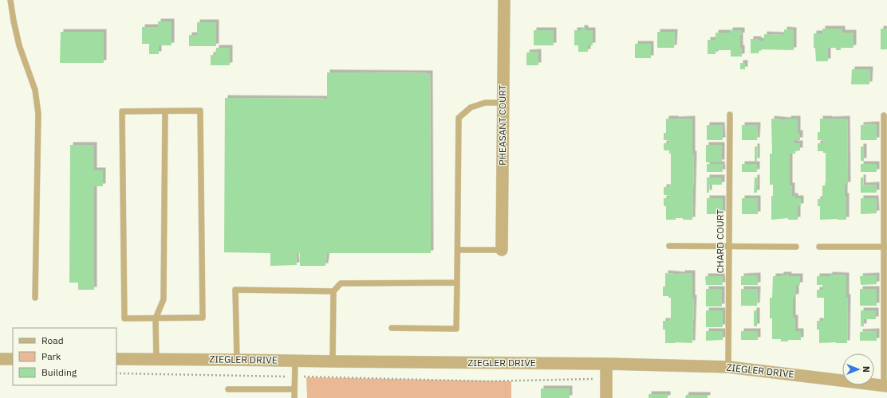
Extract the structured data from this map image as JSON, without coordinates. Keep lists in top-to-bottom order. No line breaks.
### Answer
{"streets":{"street":["PHEASANT COURT","ZIEGLER DRIVE"],"lane":["CHARD COURT"]},"crossings":[["CHARD COURT","ZIEGLER DRIVE"]],"legend":["Road","Park","Building"],"north":"right"}
